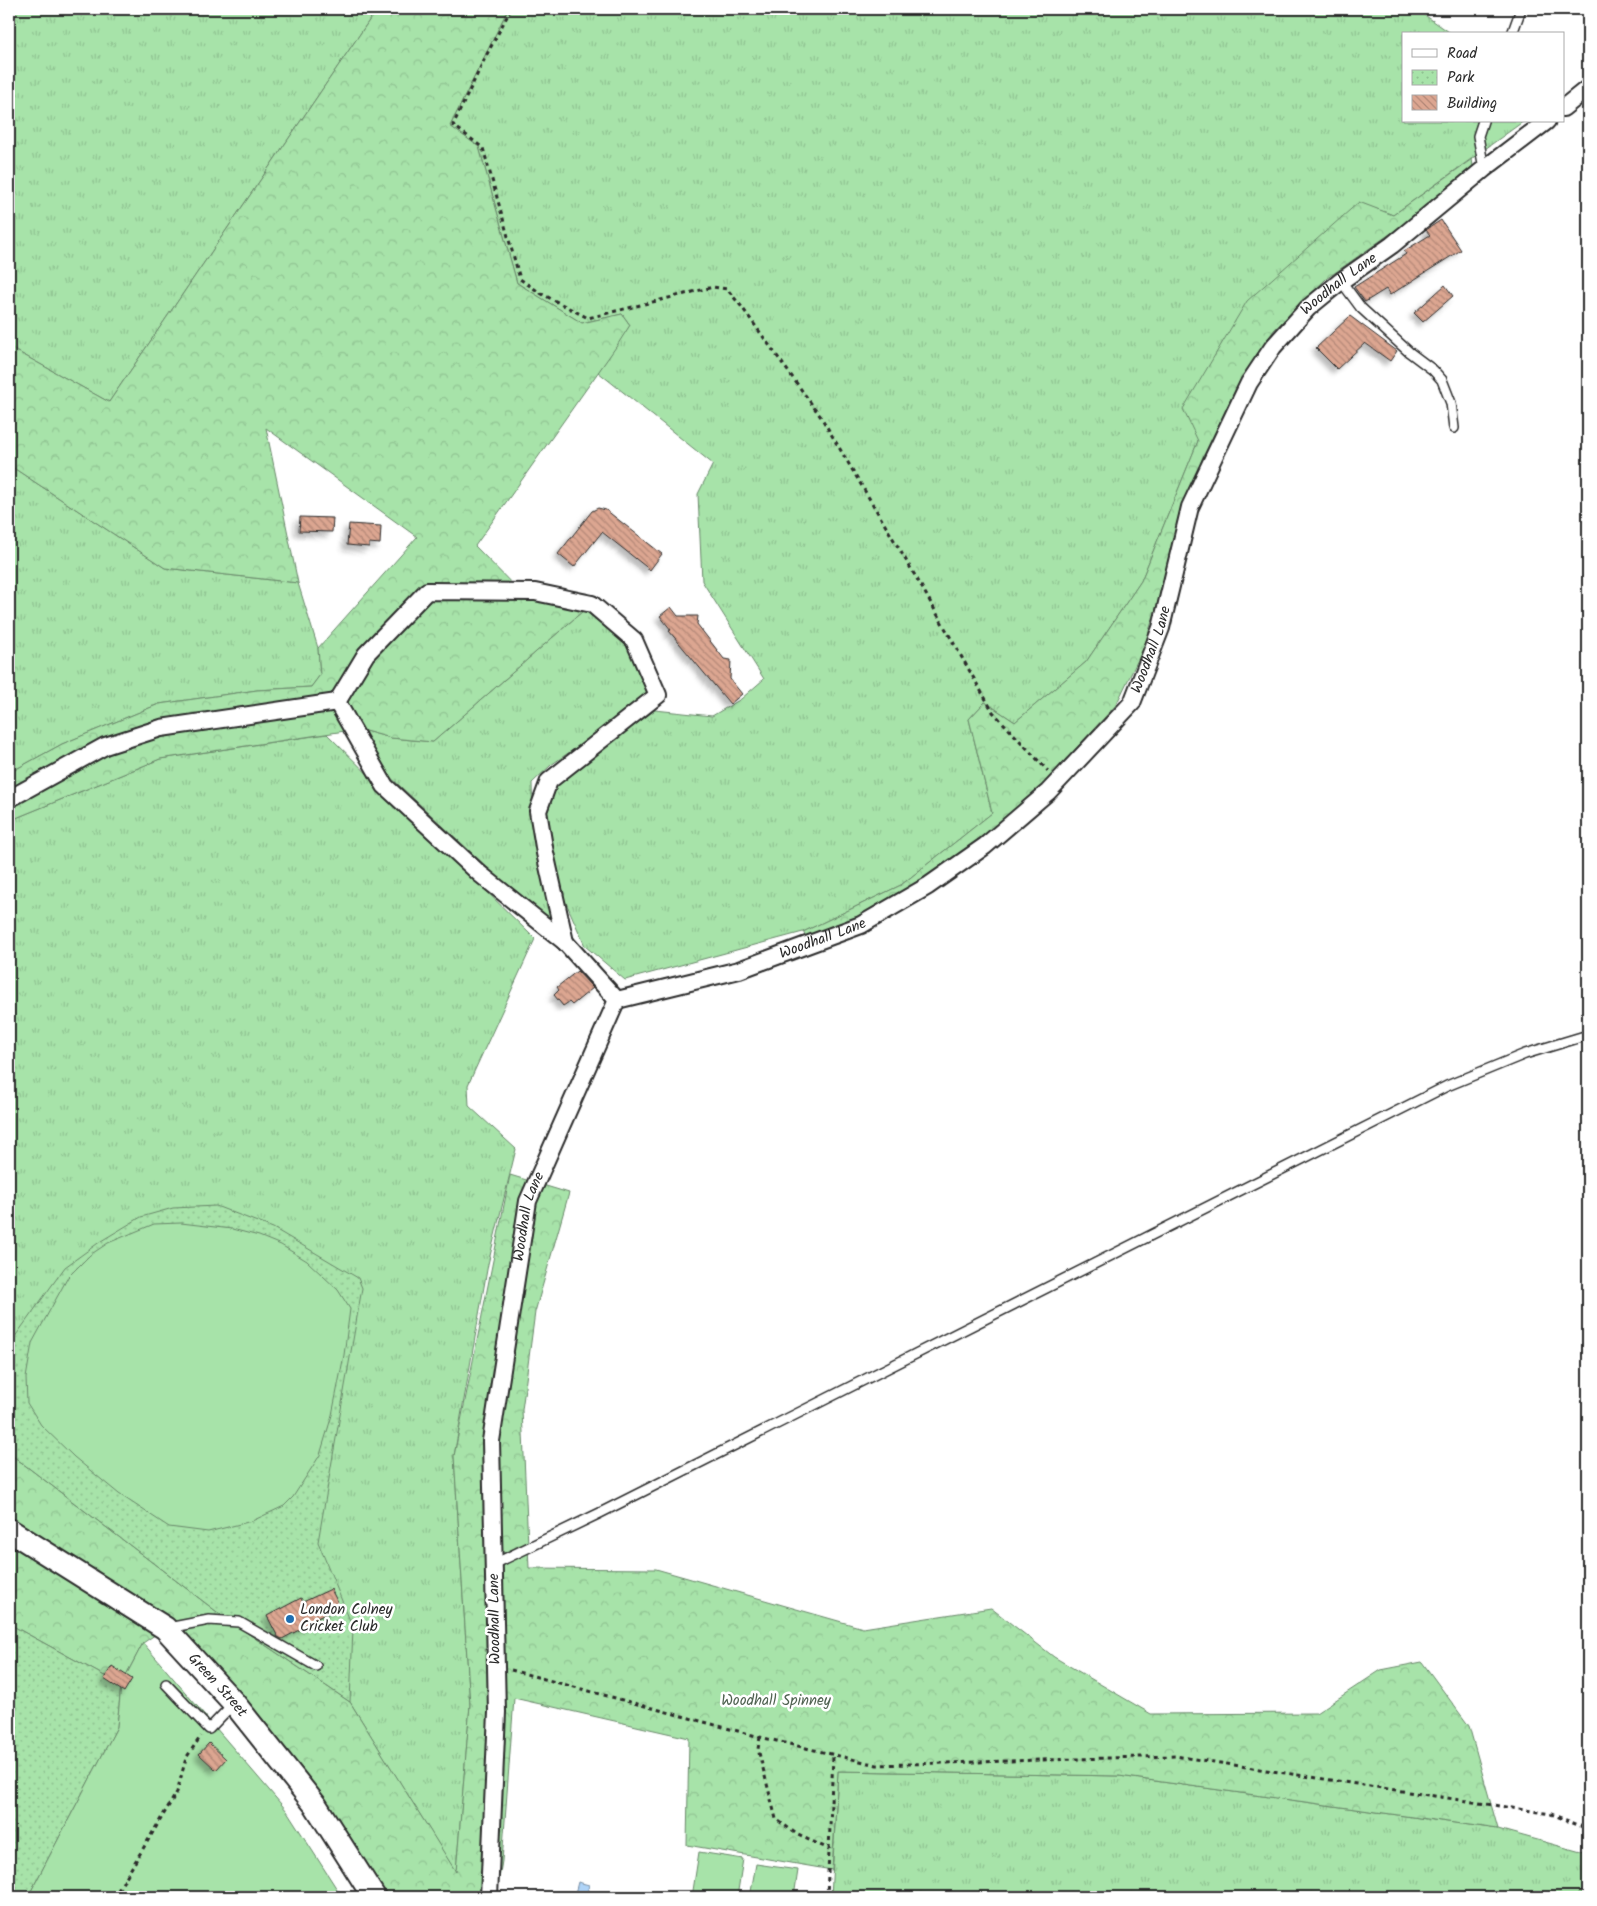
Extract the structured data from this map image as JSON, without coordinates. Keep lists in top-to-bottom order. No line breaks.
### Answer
{"streets":{"main road":["Green Street"],"street":["Woodhall Lane"]},"parks":["Woodhall Spinney"],"places":["London Colney Cricket Club"],"legend":["Road","Park","Building"]}
